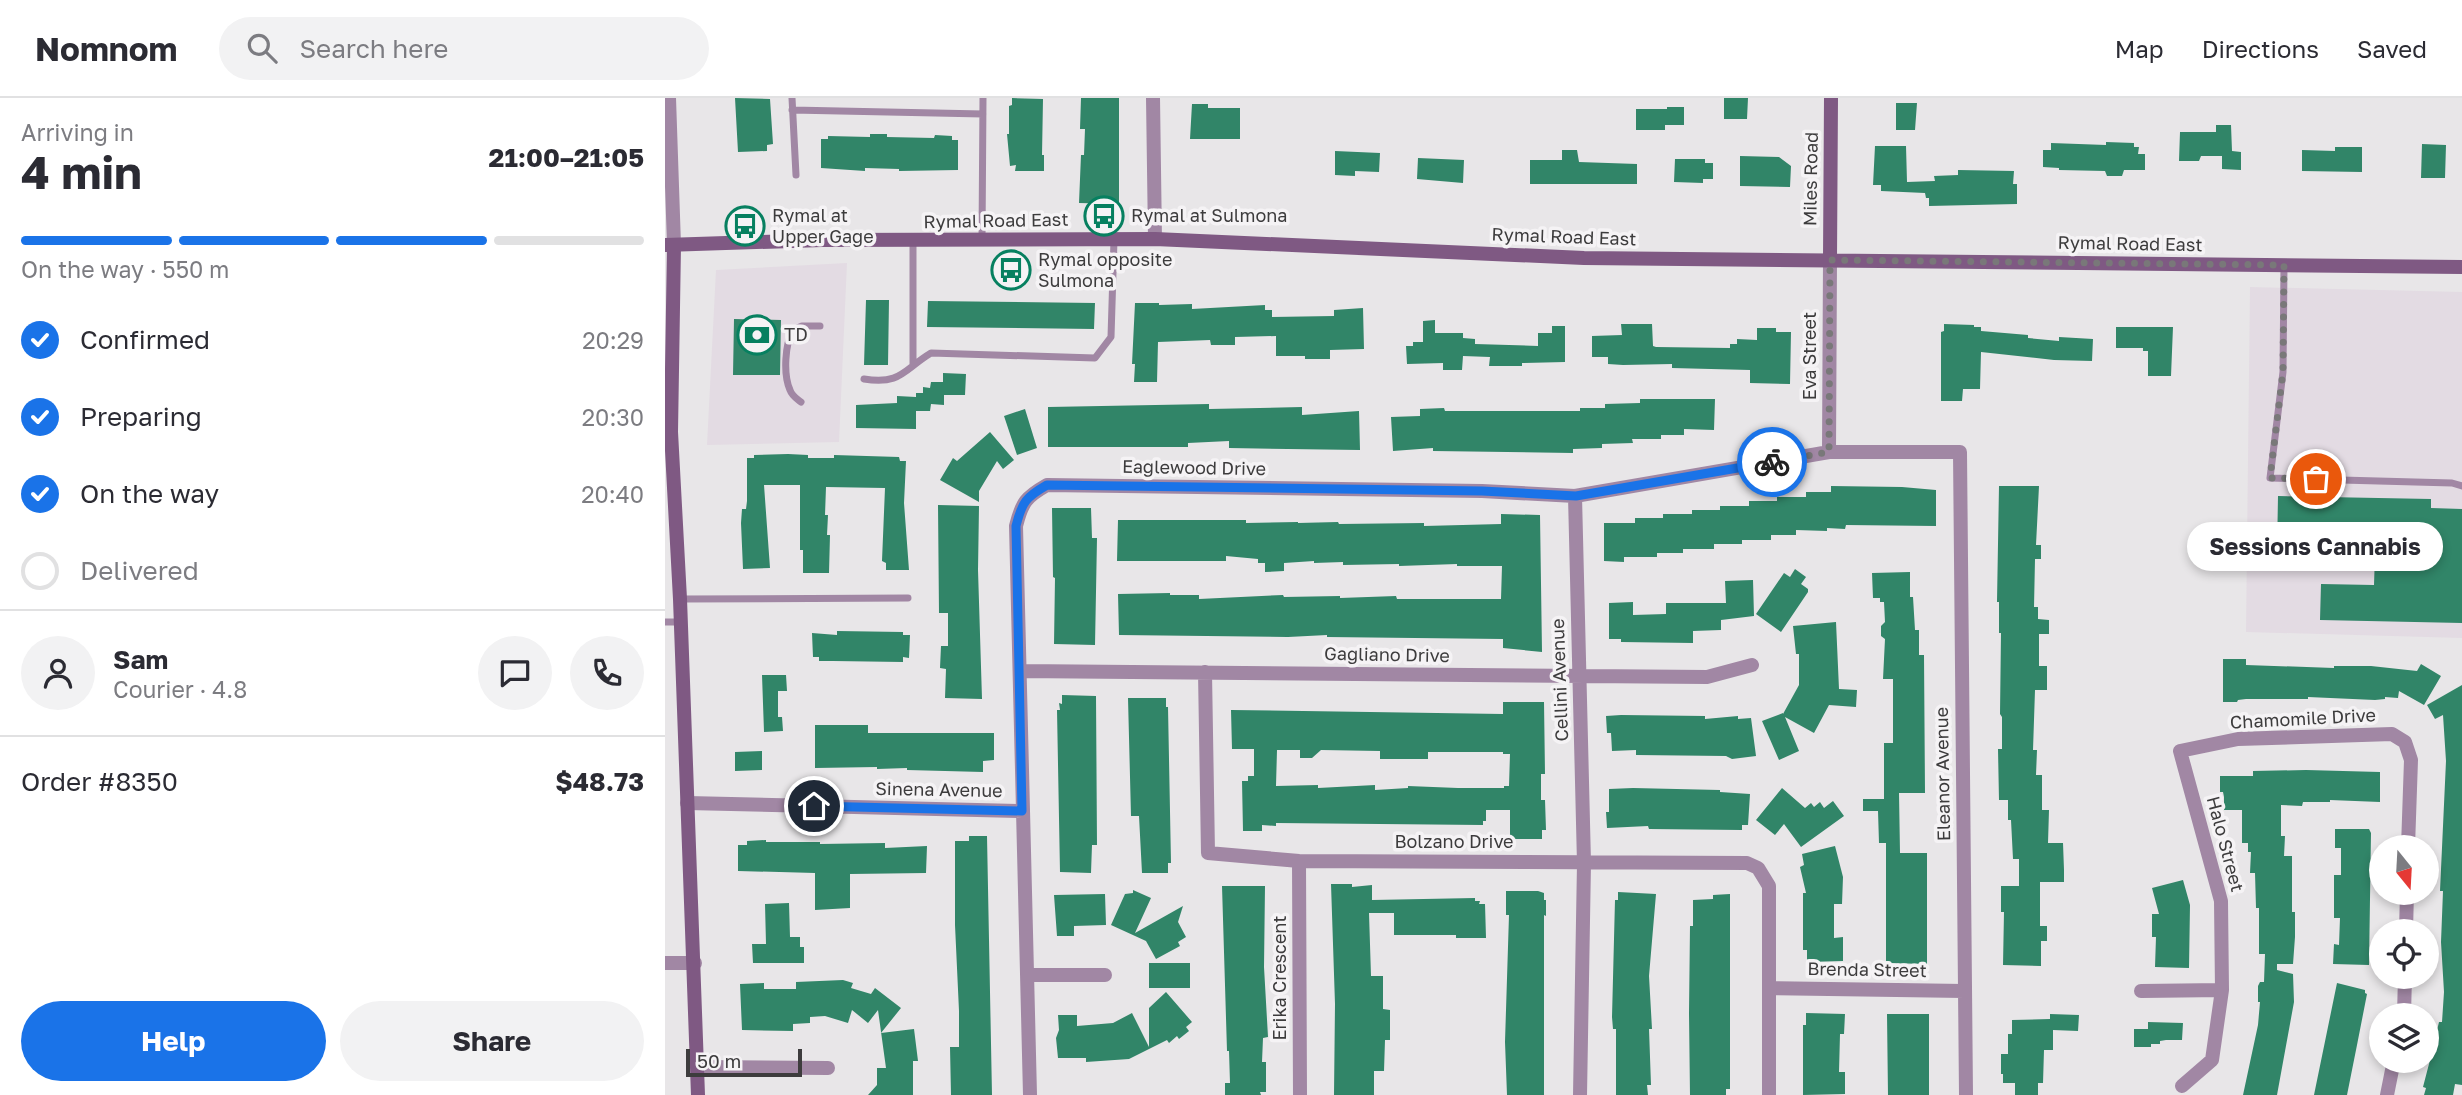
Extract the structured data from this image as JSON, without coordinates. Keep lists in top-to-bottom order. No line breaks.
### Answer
{"streets":{"main road":["Miles Road","Rymal Road East"],"street":["Eva Street","Eaglewood Drive","Gagliano Drive","Cellini Avenue","Chamomile Drive","Eleanor Avenue","Sinena Avenue","Bolzano Drive","Halo Street","Brenda Street","Erika Crescent"]},"crossings":[["Miles Road","Rymal Road East"],["Miles Road","Eva Street"],["Rymal Road East","Eva Street"],["Eva Street","Eaglewood Drive"],["Eaglewood Drive","Gagliano Drive"],["Eaglewood Drive","Cellini Avenue"],["Eaglewood Drive","Eleanor Avenue"],["Eaglewood Drive","Sinena Avenue"],["Gagliano Drive","Cellini Avenue"],["Gagliano Drive","Bolzano Drive"],["Cellini Avenue","Bolzano Drive"],["Chamomile Drive","Halo Street"],["Eleanor Avenue","Brenda Street"],["Bolzano Drive","Brenda Street"],["Bolzano Drive","Erika Crescent"]],"places":{"bus stop":["Rymal at Sulmona","Rymal at Upper Gage","Rymal opposite Sulmona"],"bank":["TD"],"other":["Sessions Cannabis"]},"scale_bar":"50 m","north":"bottom","page":{"header":"Nomnom","search":"Search here","nav":["Map","Directions","Saved"],"heading":["4 min","Arriving in","21:00–21:05"],"panel":["Sam","Courier · 4.8","Order #8350","$48.73"],"bar":"On the way · 550 m","list":[["Confirmed","20:29"],["Preparing","20:30"],["On the way","20:40"],"Delivered"],"bubble":"Sessions Cannabis","buttons":["Help","Share"],"scale":"50 m"}}
